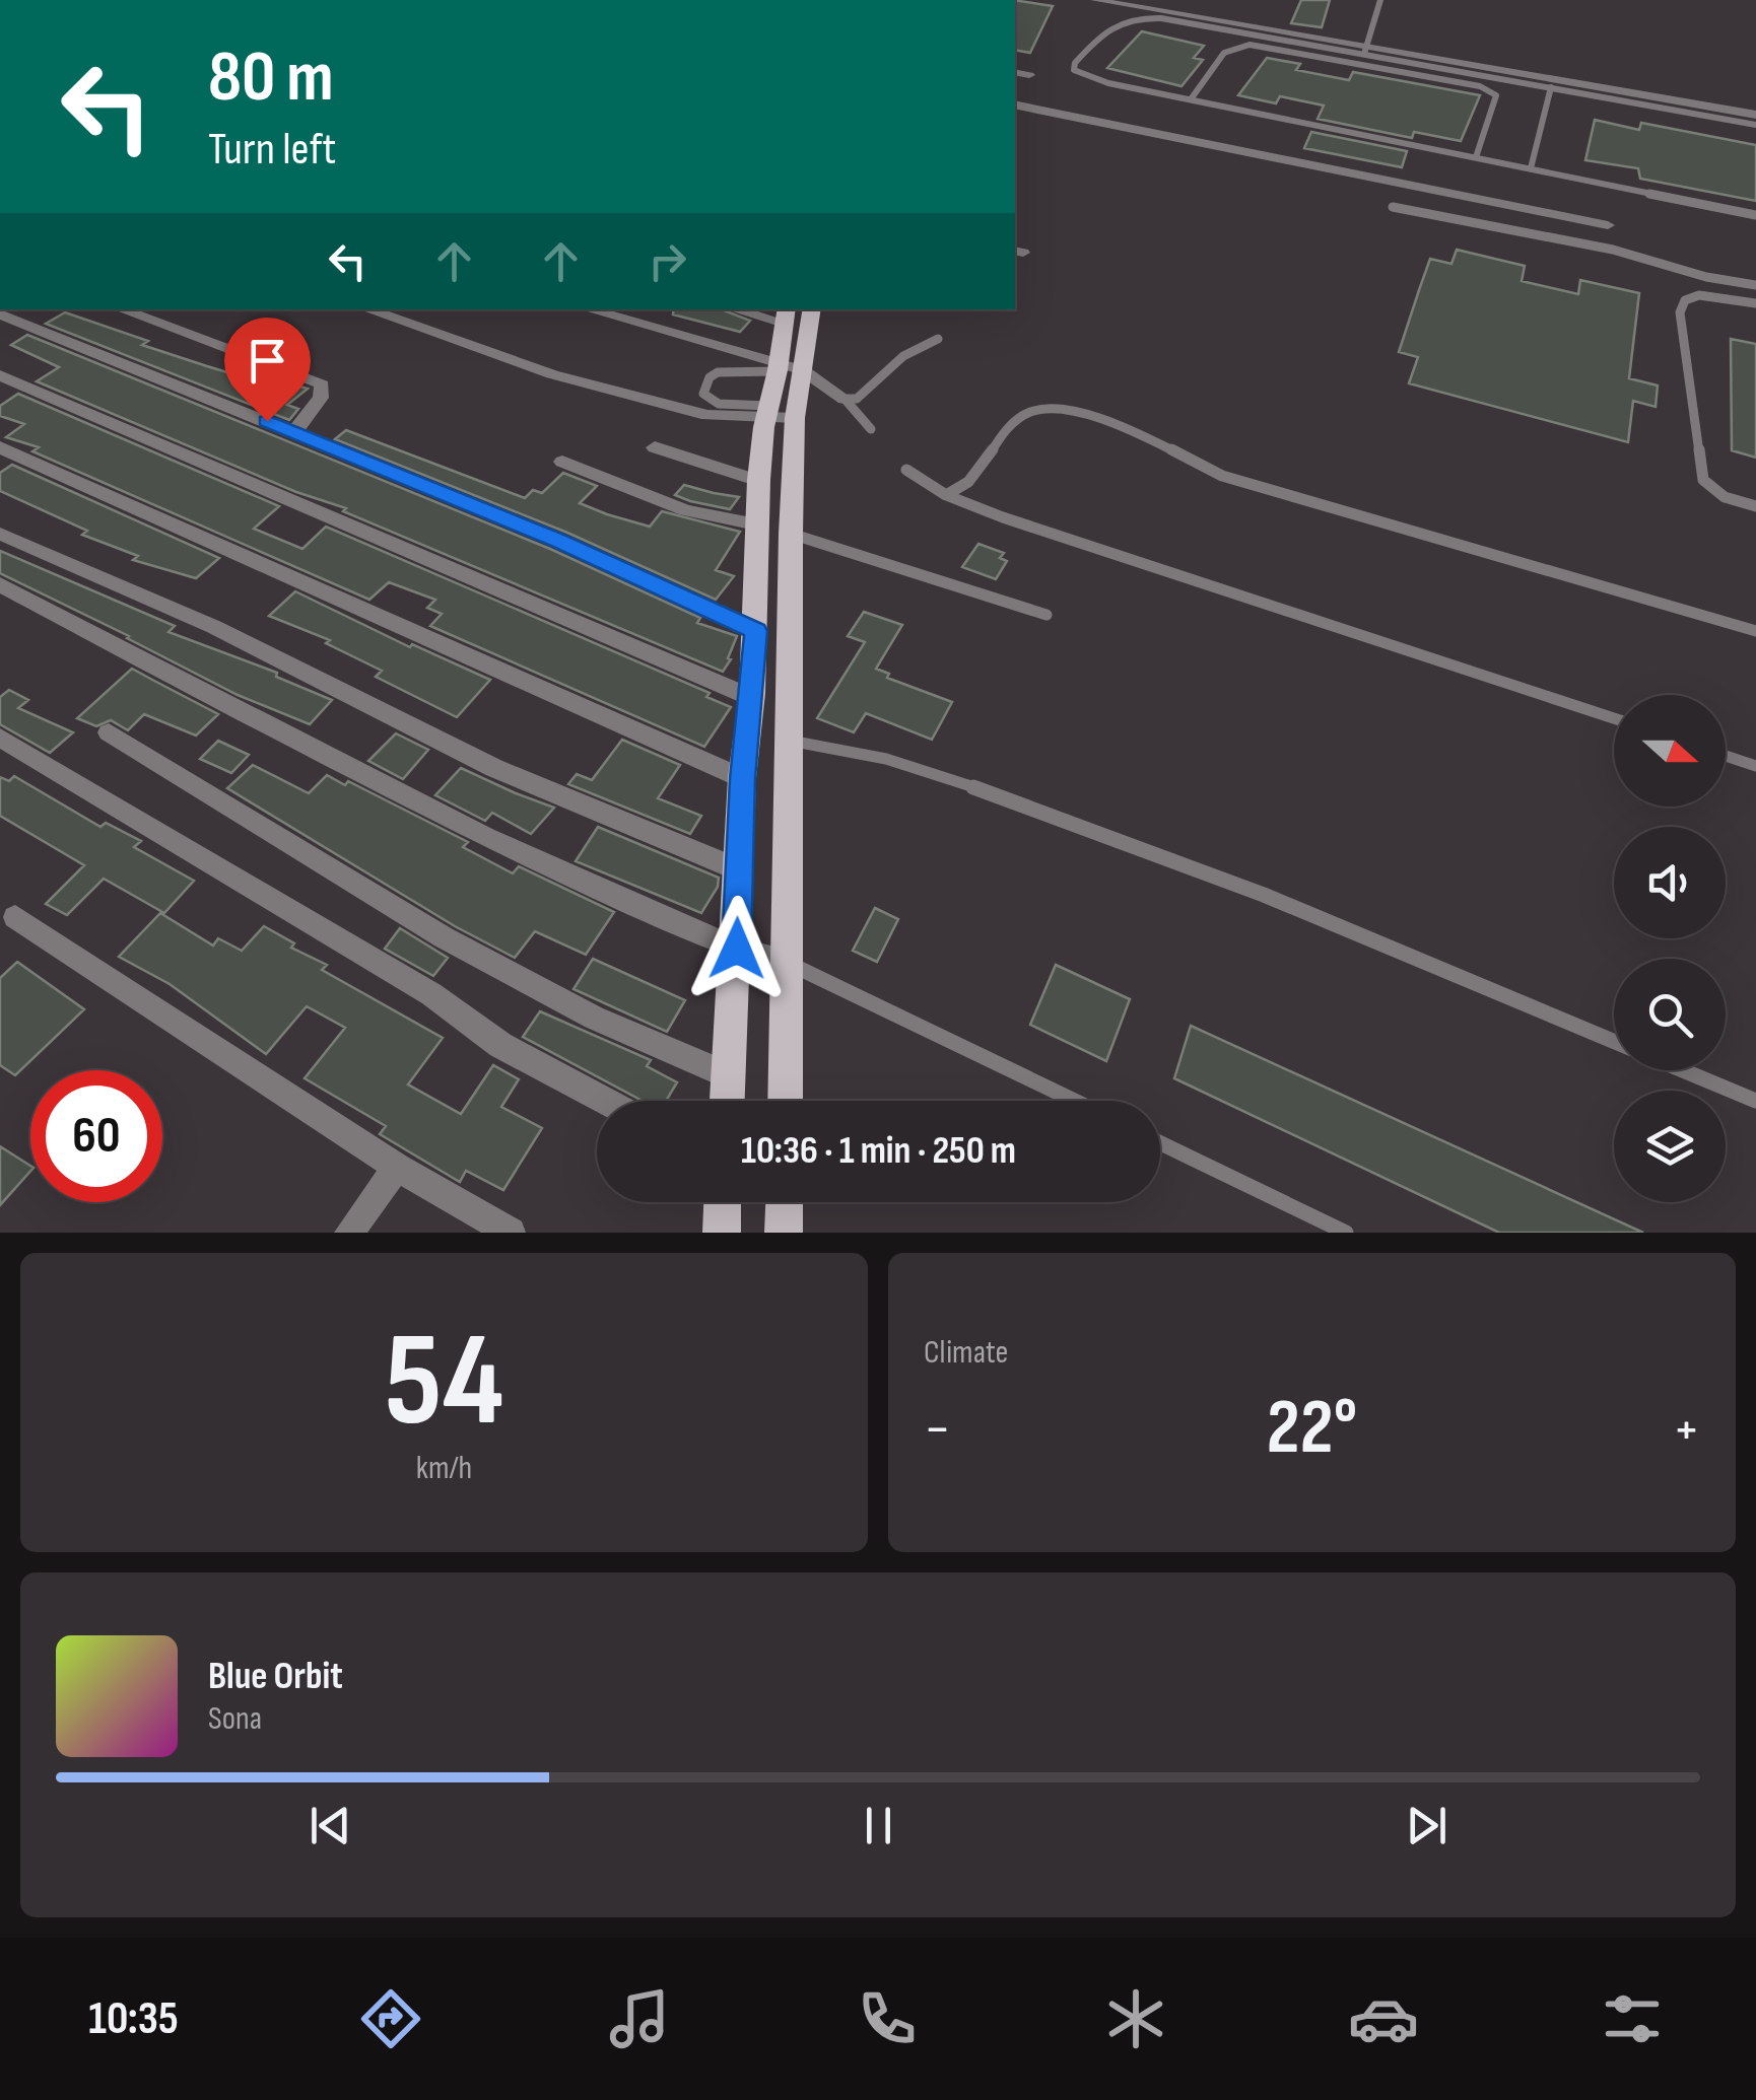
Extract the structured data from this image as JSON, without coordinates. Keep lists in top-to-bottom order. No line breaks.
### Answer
{"north":"right","page":{"turn":["80 m","Turn left"],"limit":"60","trip":"10:36 · 1 min · 250 m","tile":[["54","km/h"],"Climate"],"heat":["−","22°","+"],"song":["Blue Orbit","Sona"],"tabs":"10:35"}}
